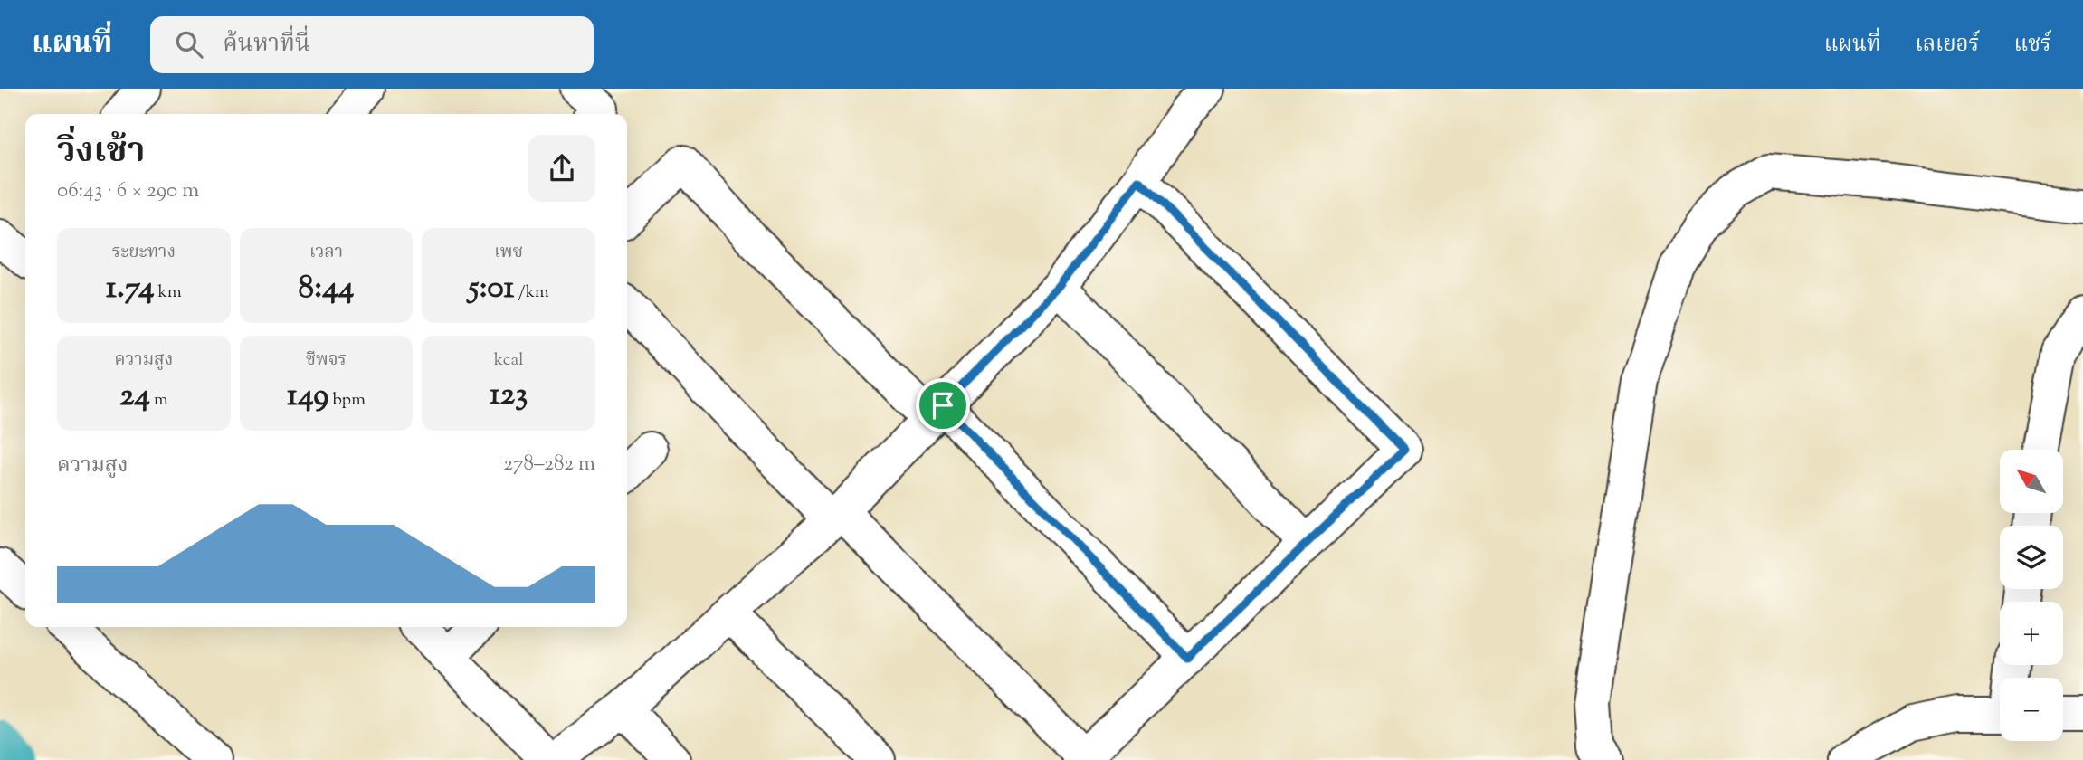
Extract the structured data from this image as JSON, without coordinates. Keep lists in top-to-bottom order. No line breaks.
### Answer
{"north":"top left","page":{"header":"แผนที่","search":"ค้นหาที่นี่","nav":["แผนที่","เลเยอร์","แชร์"],"heading":["วิ่งเช้า","06:43 · 6 × 290 m"],"stats":[["ระยะทาง","1.74 km"],["เวลา","8:44"],["เพซ","5:01 /km"],["ความสูง","24 m"],["ชีพจร","149 bpm"],["kcal","123"]],"chart":["ความสูง","278–282 m"],"map_buttons":["+","−"]}}
